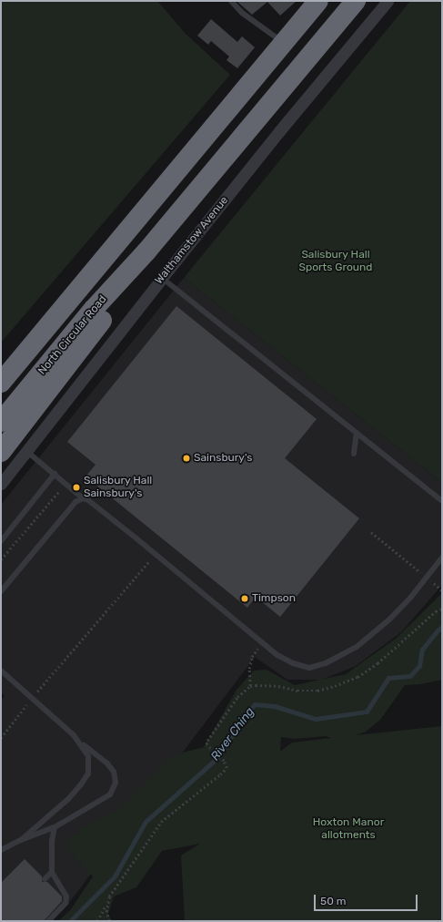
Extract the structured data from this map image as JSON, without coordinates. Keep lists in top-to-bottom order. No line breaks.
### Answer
{"streets":{"highway":["North Circular Road"],"street":["Walthamstow Avenue"]},"water":["River Ching"],"parks":["Salisbury Hall Sports Ground","Hoxton Manor allotments"],"places":["Sainsbury's","Salisbury Hall Sainsbury's","Timpson"],"scale_bar":"50 m"}
